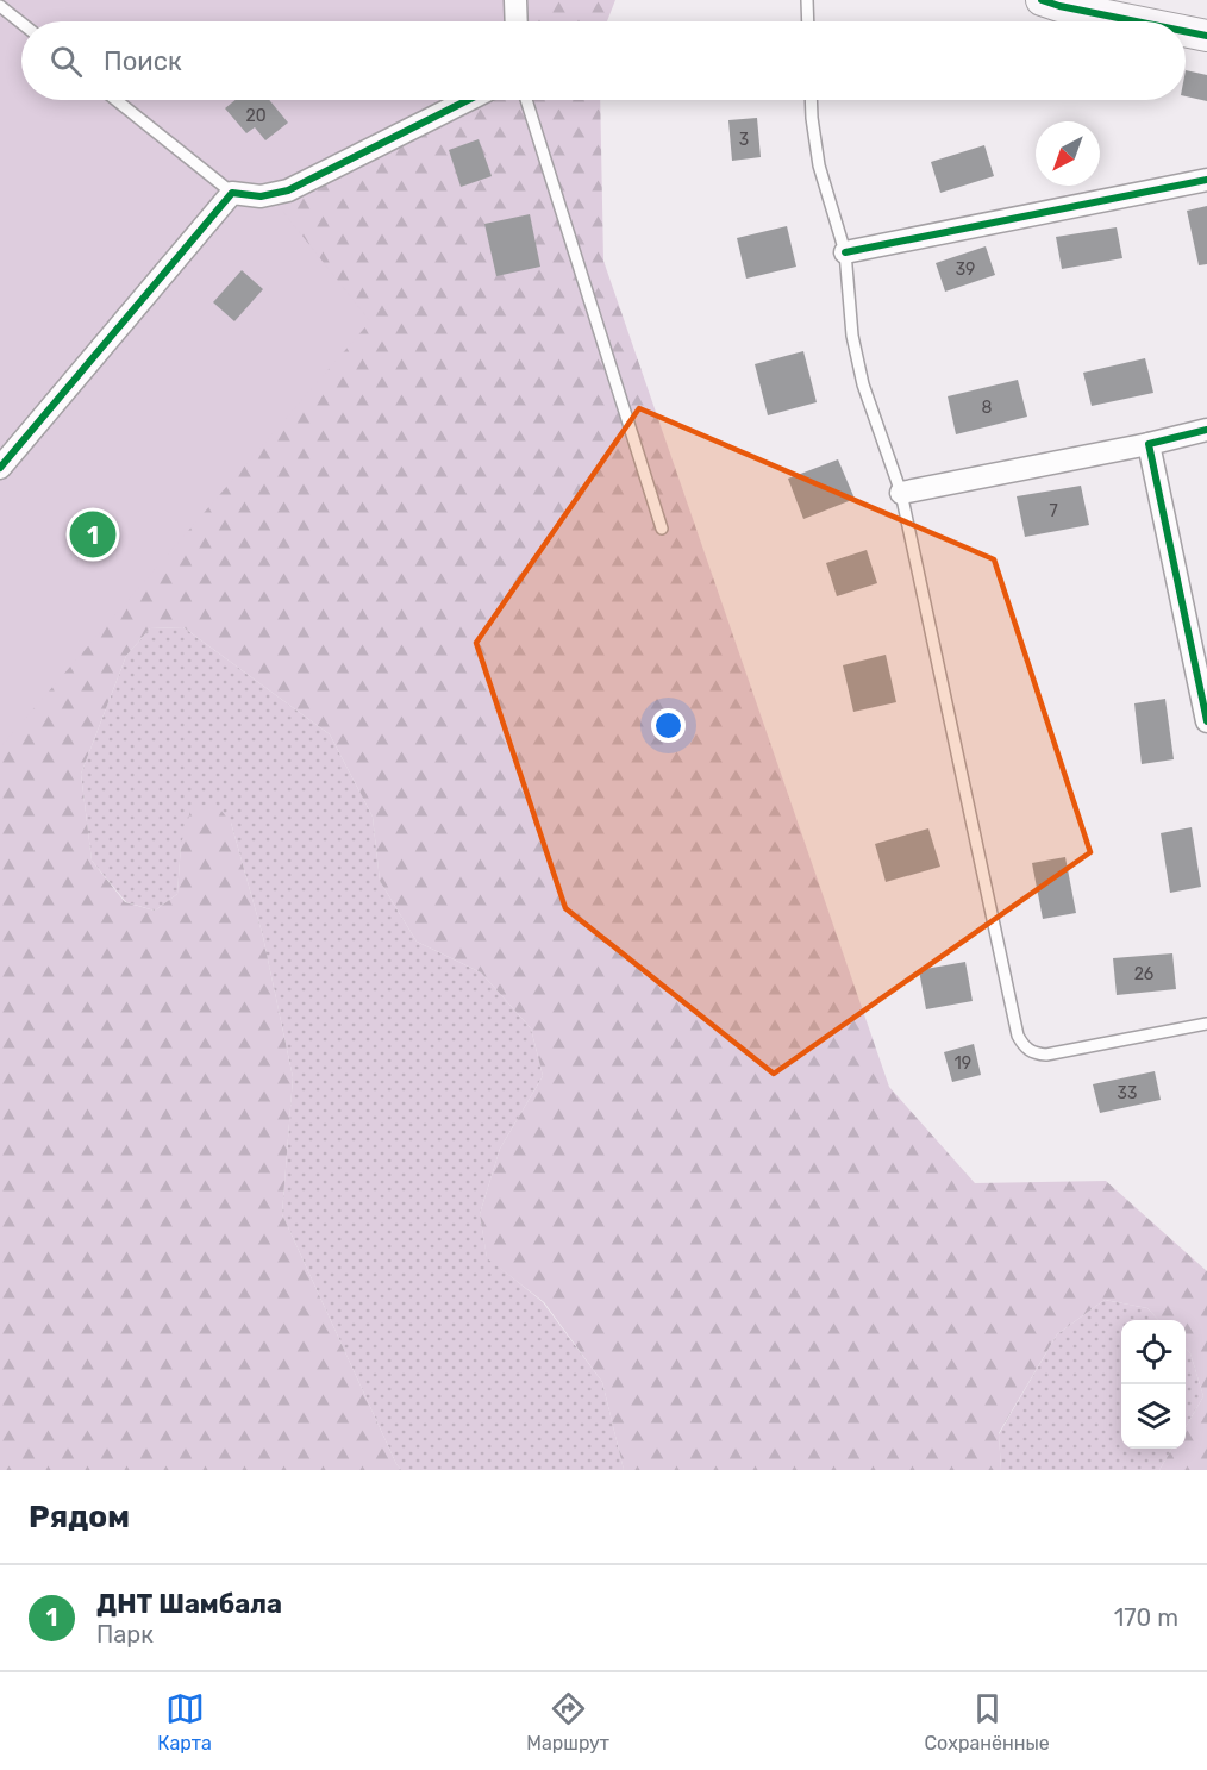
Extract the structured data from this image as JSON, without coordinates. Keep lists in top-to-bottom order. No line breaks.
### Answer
{"house_numbers":["20","3","39","8","7","26","19","33"],"north":"bottom left","page":{"search":"Поиск","pins":"1","heading":"Рядом","list":[{"mark":"1","name":"ДНТ Шамбала","note":"Парк","value":"170 m"}],"nav":["Карта","Маршрут","Сохранённые"]}}
